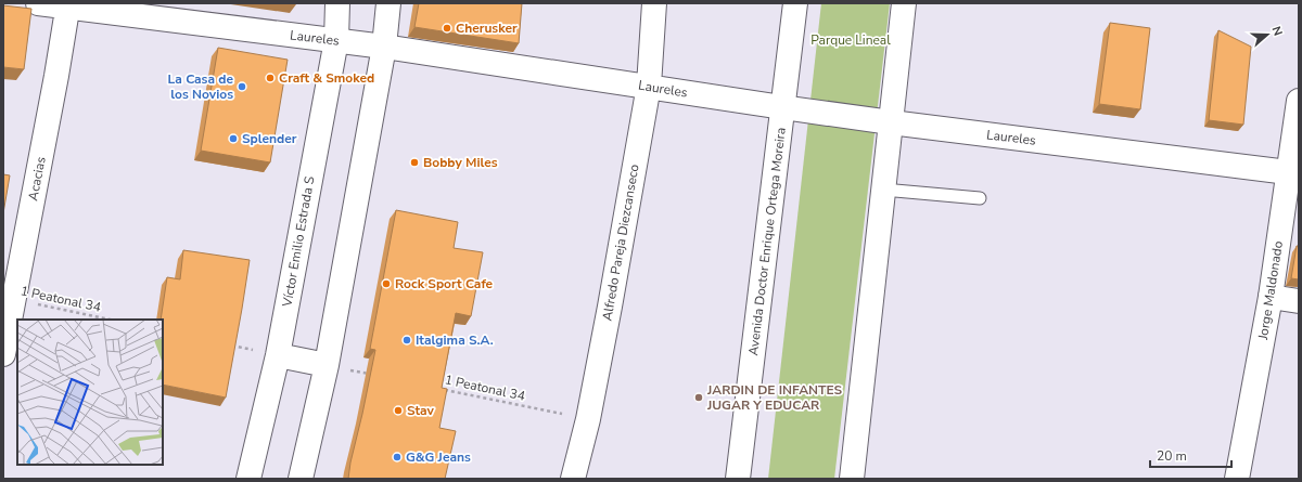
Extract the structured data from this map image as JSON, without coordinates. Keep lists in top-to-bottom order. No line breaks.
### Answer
{"streets":{"street":["Laureles","Acacias","Víctor Emilio Estrada S","Avenida Doctor Enrique Ortega Moreira","Alfredo Pareja Diezcanseco","Jorge Maldonado"],"path":["1 Peatonal 34"]},"crossings":[["Laureles","Acacias"],["Laureles","Víctor Emilio Estrada S"],["Laureles","Avenida Doctor Enrique Ortega Moreira"],["Laureles","Alfredo Pareja Diezcanseco"],["Laureles","Jorge Maldonado"],["Acacias","1 Peatonal 34"],["Alfredo Pareja Diezcanseco","1 Peatonal 34"]],"parks":["Parque Lineal"],"places":["Cherusker","Craft & Smoked","La Casa de los Novios","Splender","Bobby Miles","Rock Sport Cafe","Italgima S.A.","JARDIN DE INFANTES JUGAR Y EDUCAR","Stav","G&G Jeans"],"scale_bar":"20 m","north":"right"}
